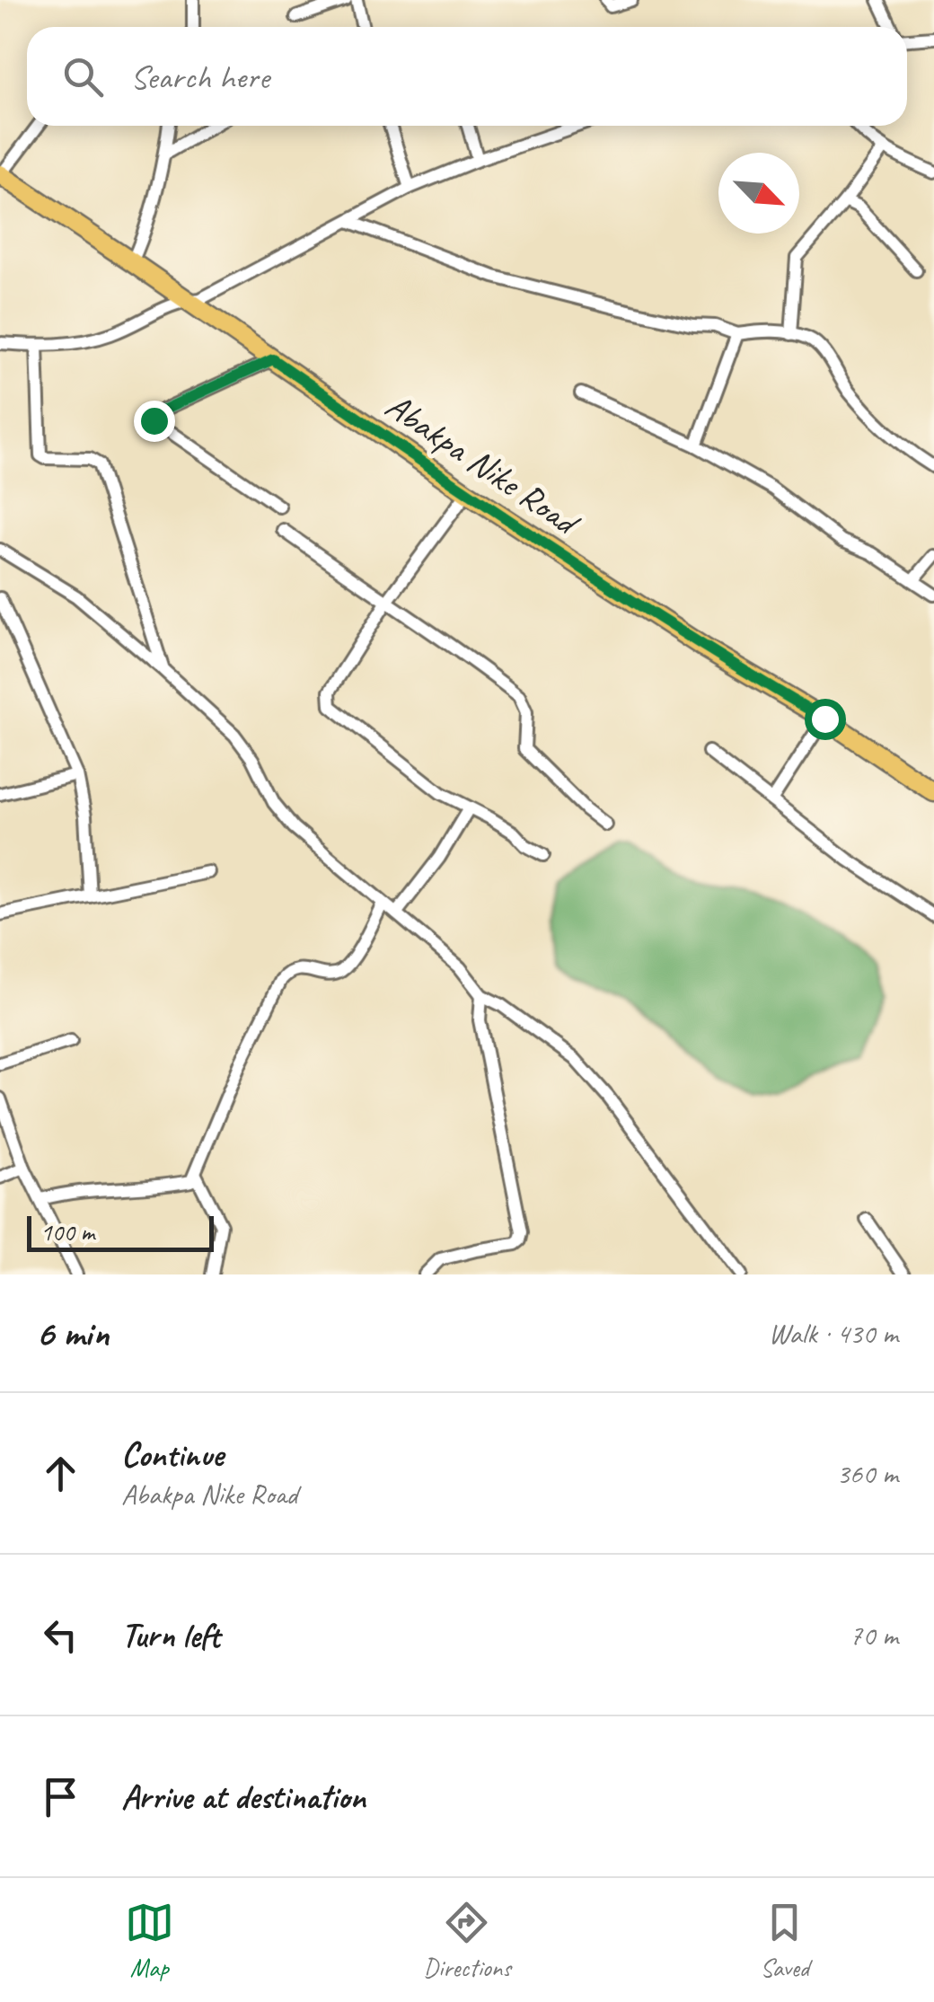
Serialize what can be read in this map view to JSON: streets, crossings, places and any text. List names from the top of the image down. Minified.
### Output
{"streets":{"main road":["Abakpa Nike Road"]},"scale_bar":"100 m","north":"bottom right","page":{"search":"Search here","scale":"100 m","heading":["6 min","Walk · 430 m"],"list":[["Continue","Abakpa Nike Road","360 m"],["Turn left","70 m"],"Arrive at destination"],"nav":["Map","Directions","Saved"]}}
